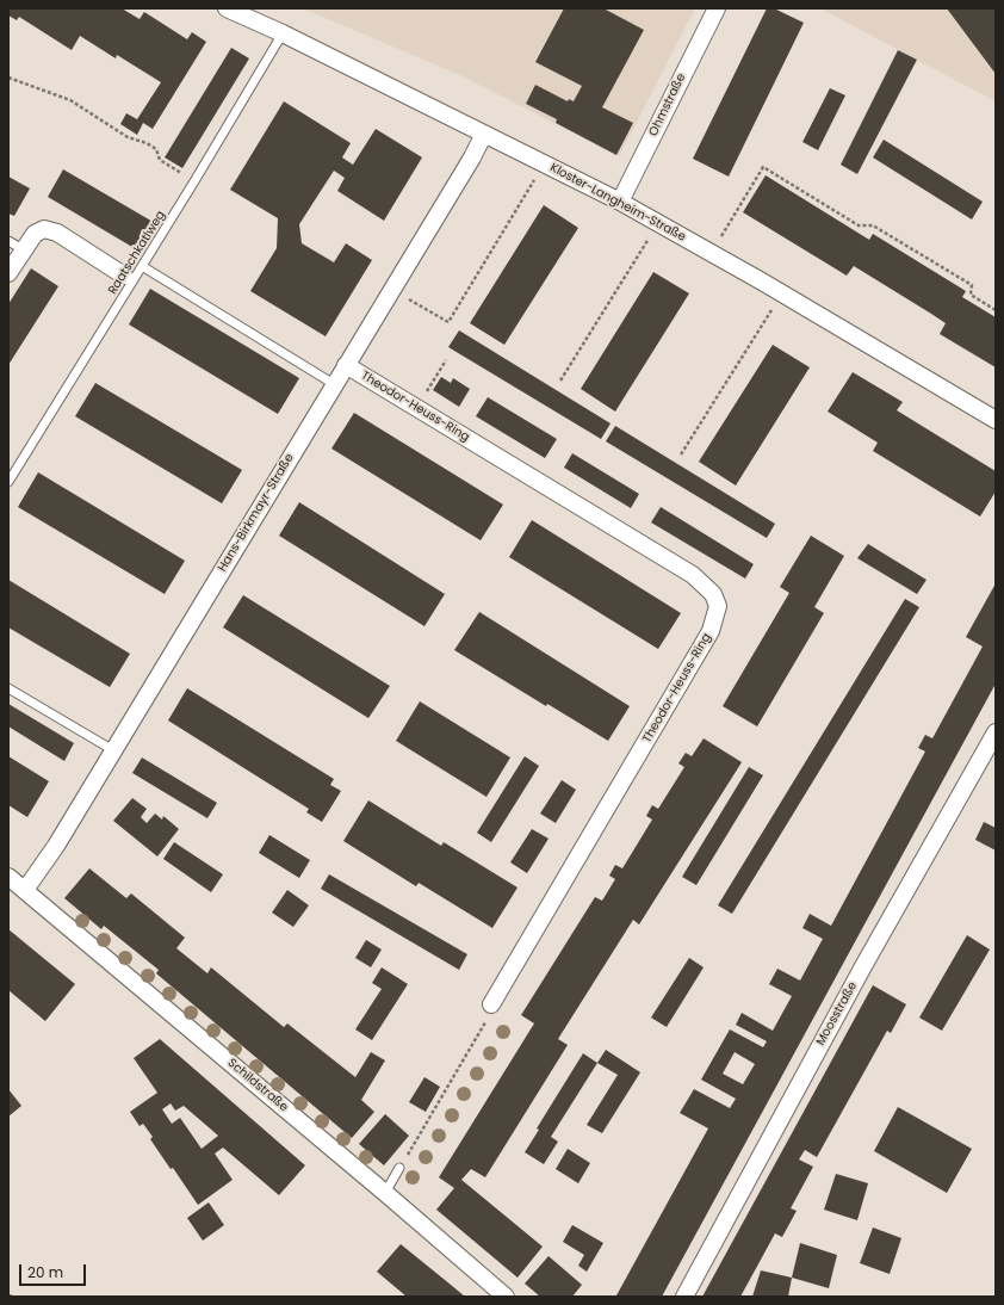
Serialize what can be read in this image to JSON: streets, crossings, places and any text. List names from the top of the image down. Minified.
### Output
{"streets":{"street":["Ohmstraße","Kloster-Langheim-Straße","Theodor-Heuss-Ring","Hans-Birkmayr-Straße","Moosstraße","Schildstraße"],"lane":["Raatschkatlweg"]},"crossings":[["Ohmstraße","Kloster-Langheim-Straße"],["Kloster-Langheim-Straße","Raatschkatlweg"],["Kloster-Langheim-Straße","Hans-Birkmayr-Straße"],["Theodor-Heuss-Ring","Hans-Birkmayr-Straße"],["Hans-Birkmayr-Straße","Schildstraße"]],"scale_bar":"20 m"}
